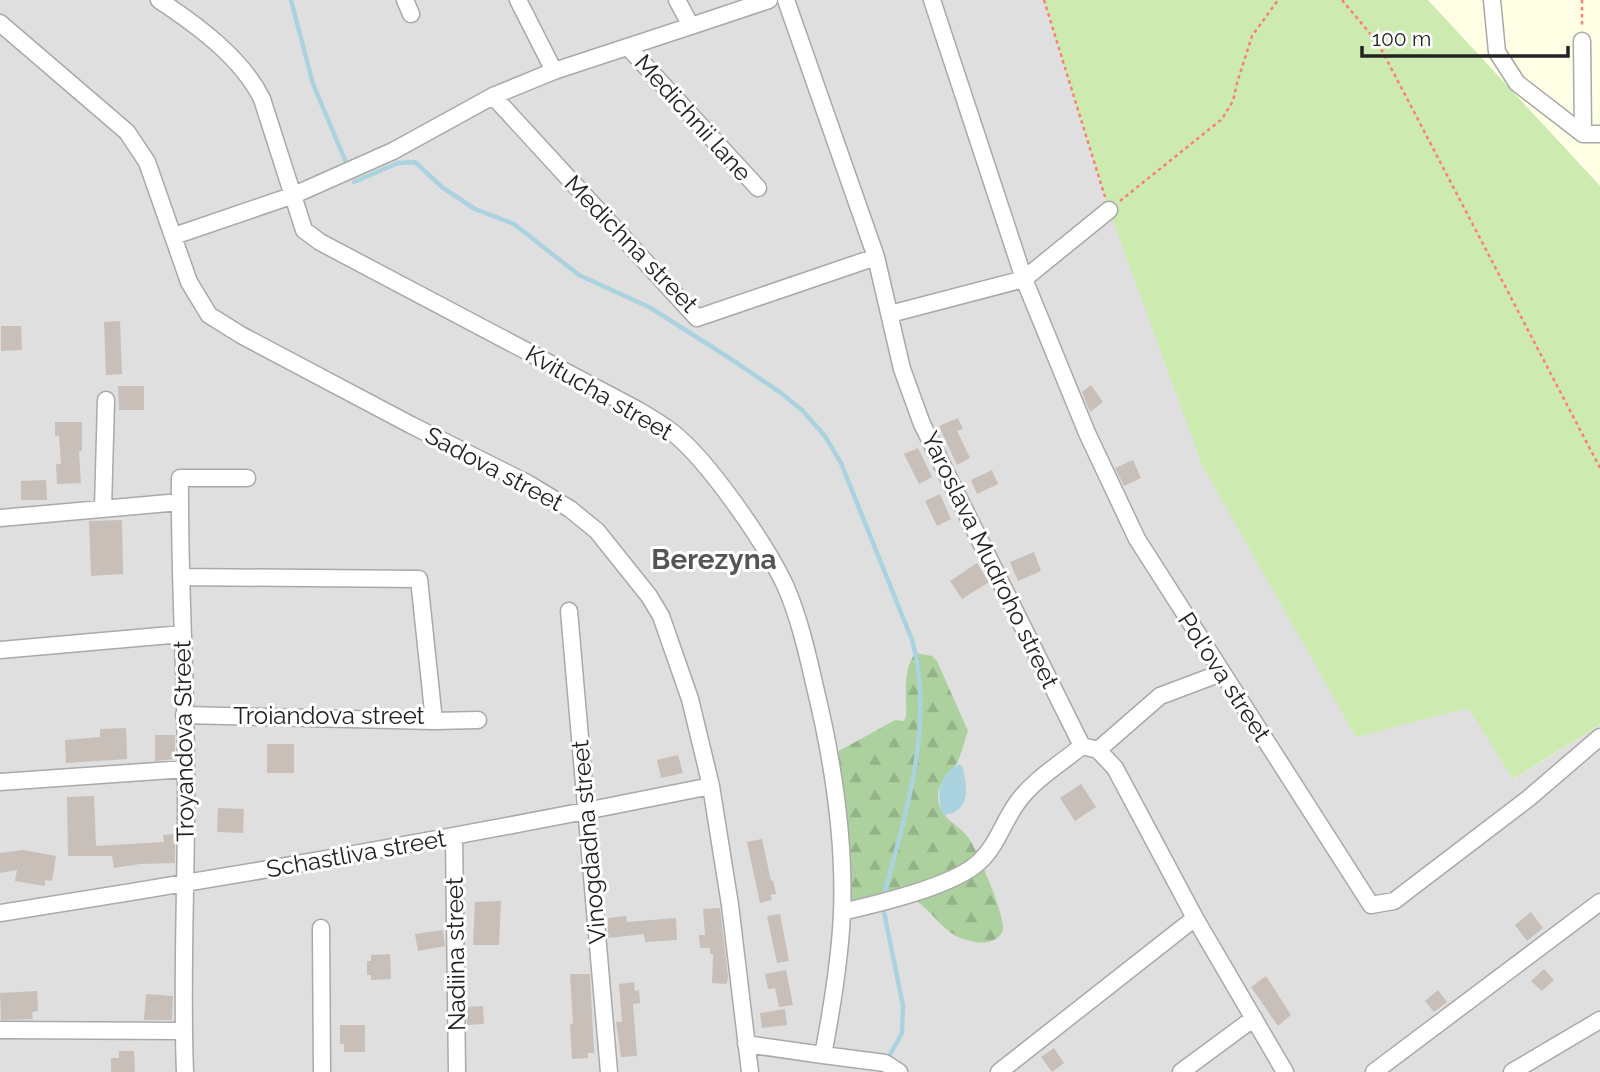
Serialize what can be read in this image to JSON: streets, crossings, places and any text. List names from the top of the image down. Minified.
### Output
{"streets":{"street":["Medichnii lane","Medichna street","Kvitucha street","Sadova street","Yaroslava Mudroho street","Pol'ova street","Troiandova street","Troyandova Street","Vinogdadna street","Schastliva street","Nadiina street"]},"crossings":[["Medichna street","Yaroslava Mudroho street"],["Sadova street","Schastliva street"],["Troiandova street","Troyandova Street"],["Troyandova Street","Schastliva street"],["Vinogdadna street","Schastliva street"],["Schastliva street","Nadiina street"]],"districts":["Berezyna"],"scale_bar":"100 m"}
